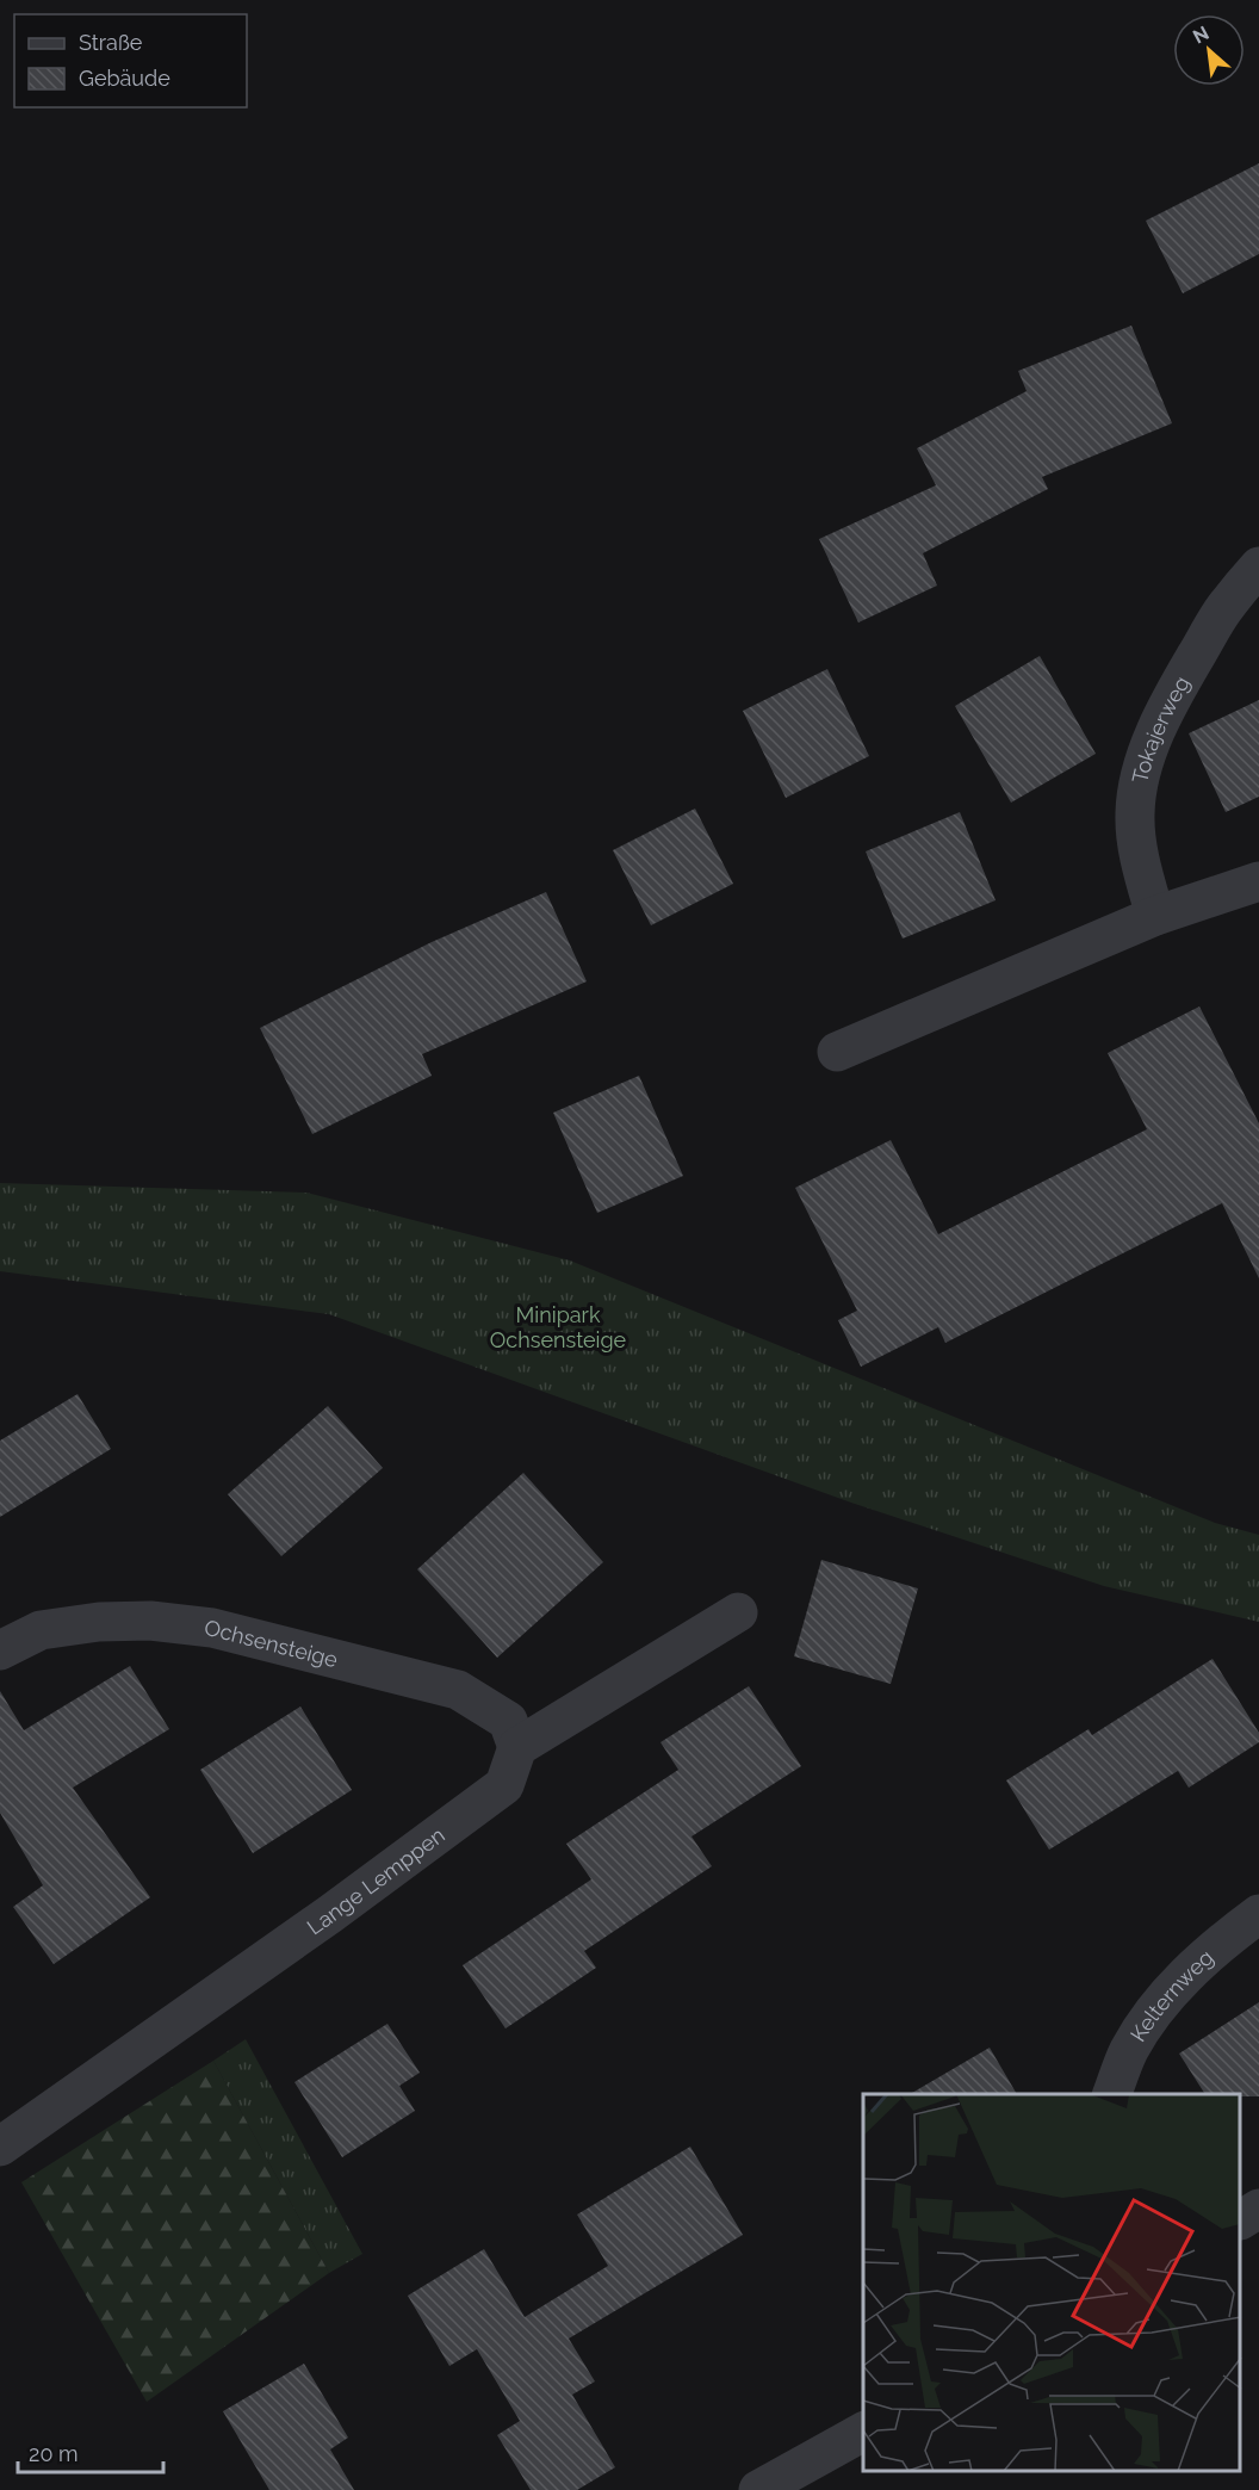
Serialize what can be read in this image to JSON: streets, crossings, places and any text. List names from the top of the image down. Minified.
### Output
{"streets":{"street":["Tokajerweg","Ochsensteige","Lange Lemppen","Kelternweg"]},"crossings":[["Ochsensteige","Lange Lemppen"]],"parks":["Minipark Ochsensteige"],"legend":["Straße","Gebäude"],"scale_bar":"20 m","north":"top left"}
